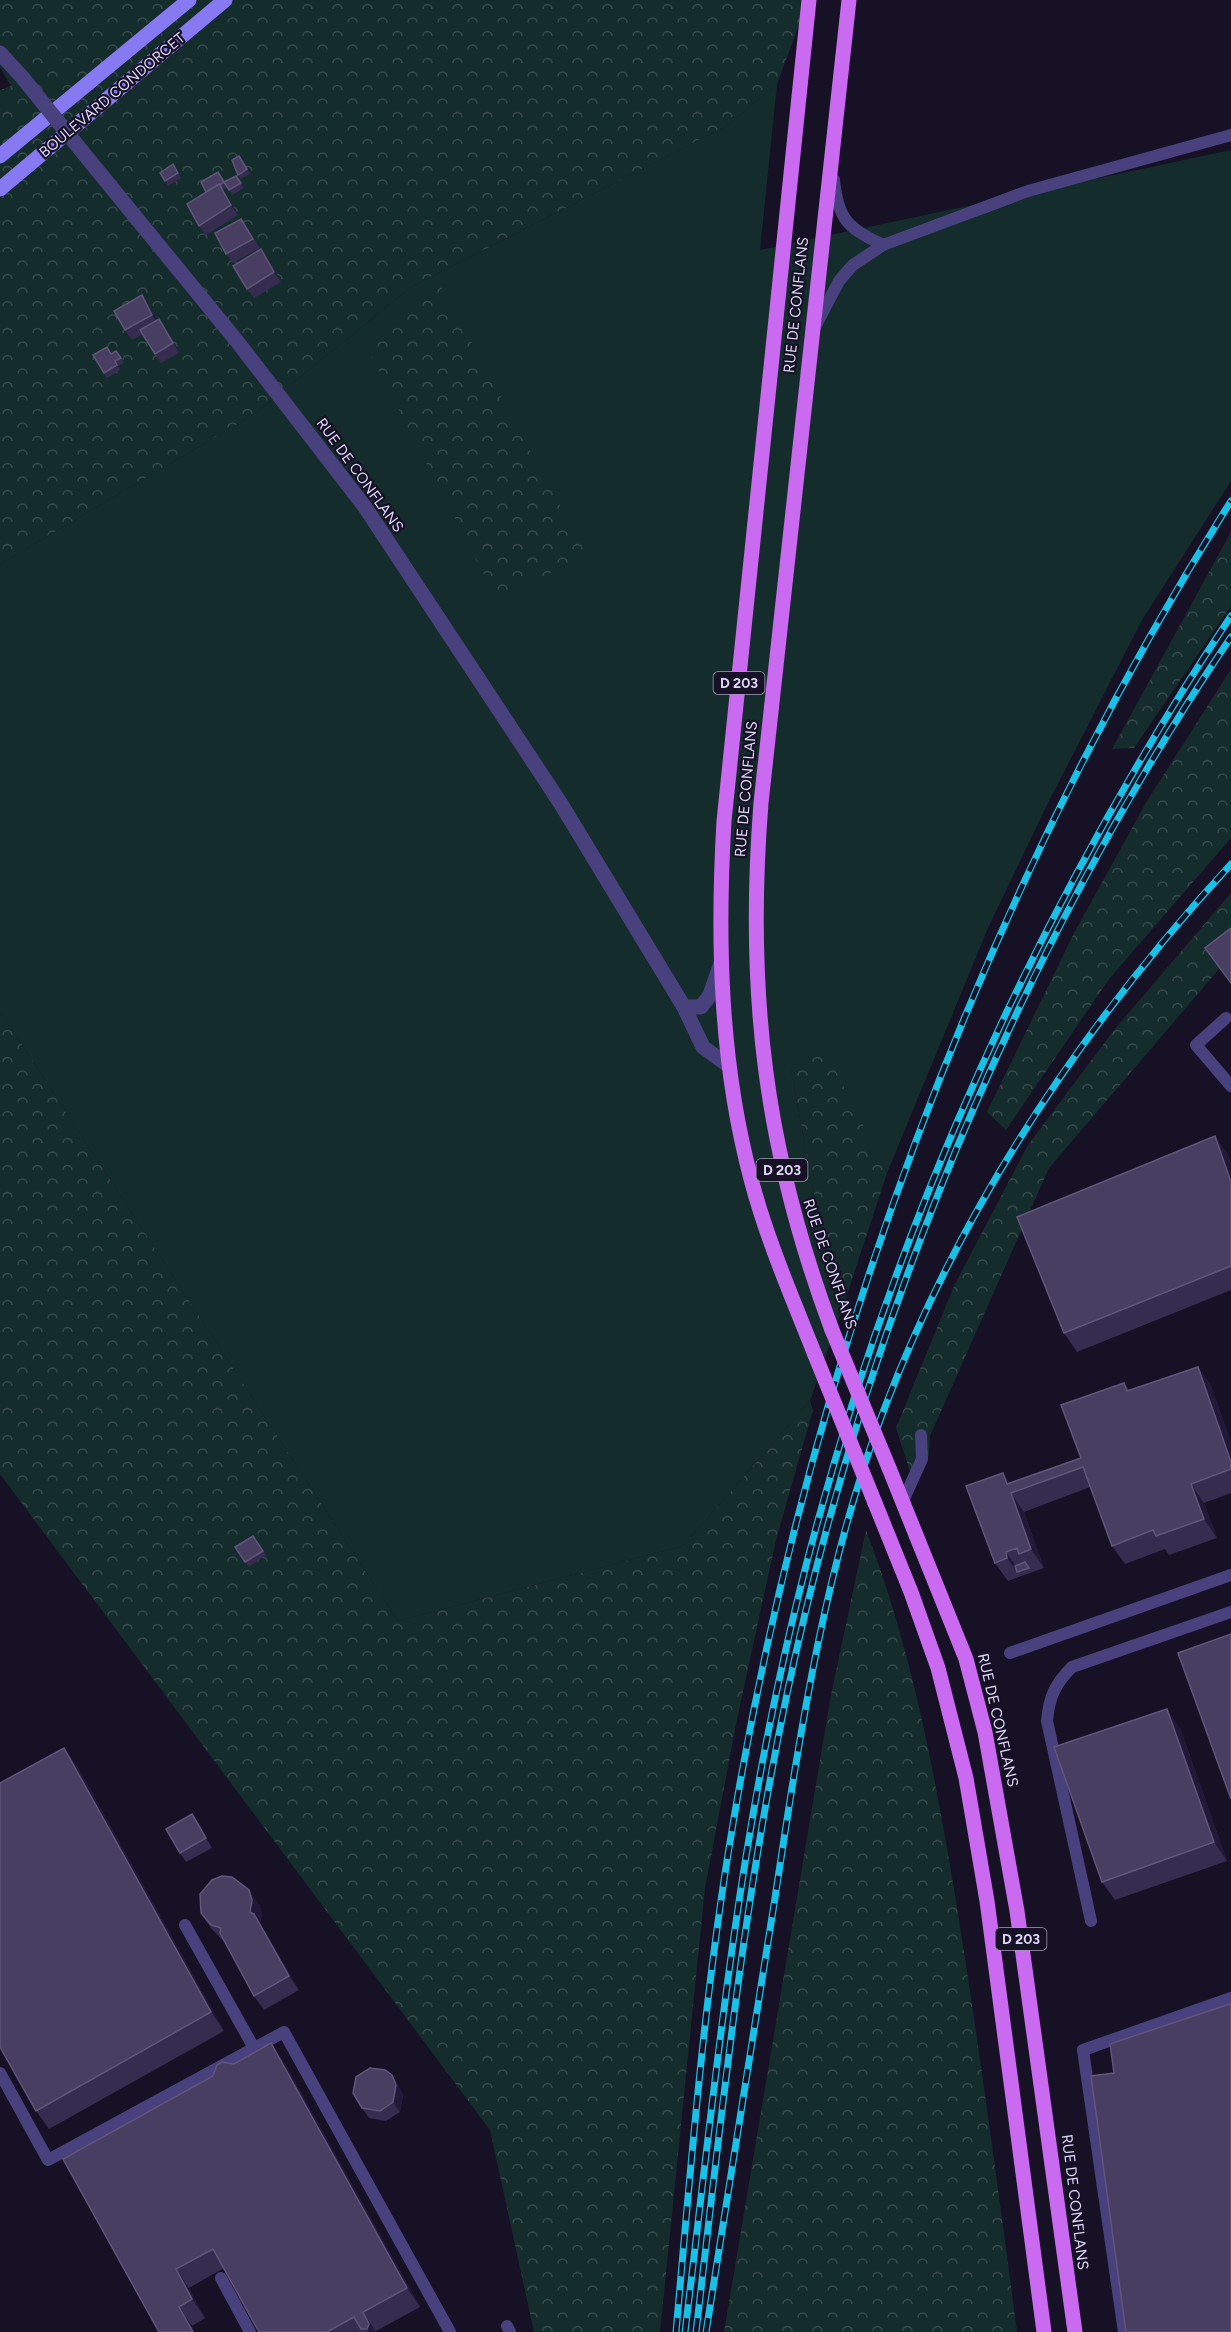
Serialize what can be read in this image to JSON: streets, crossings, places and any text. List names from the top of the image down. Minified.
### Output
{"streets":{"main road":["BOULEVARD CONDORCET","RUE DE CONFLANS","D 203"]}}
